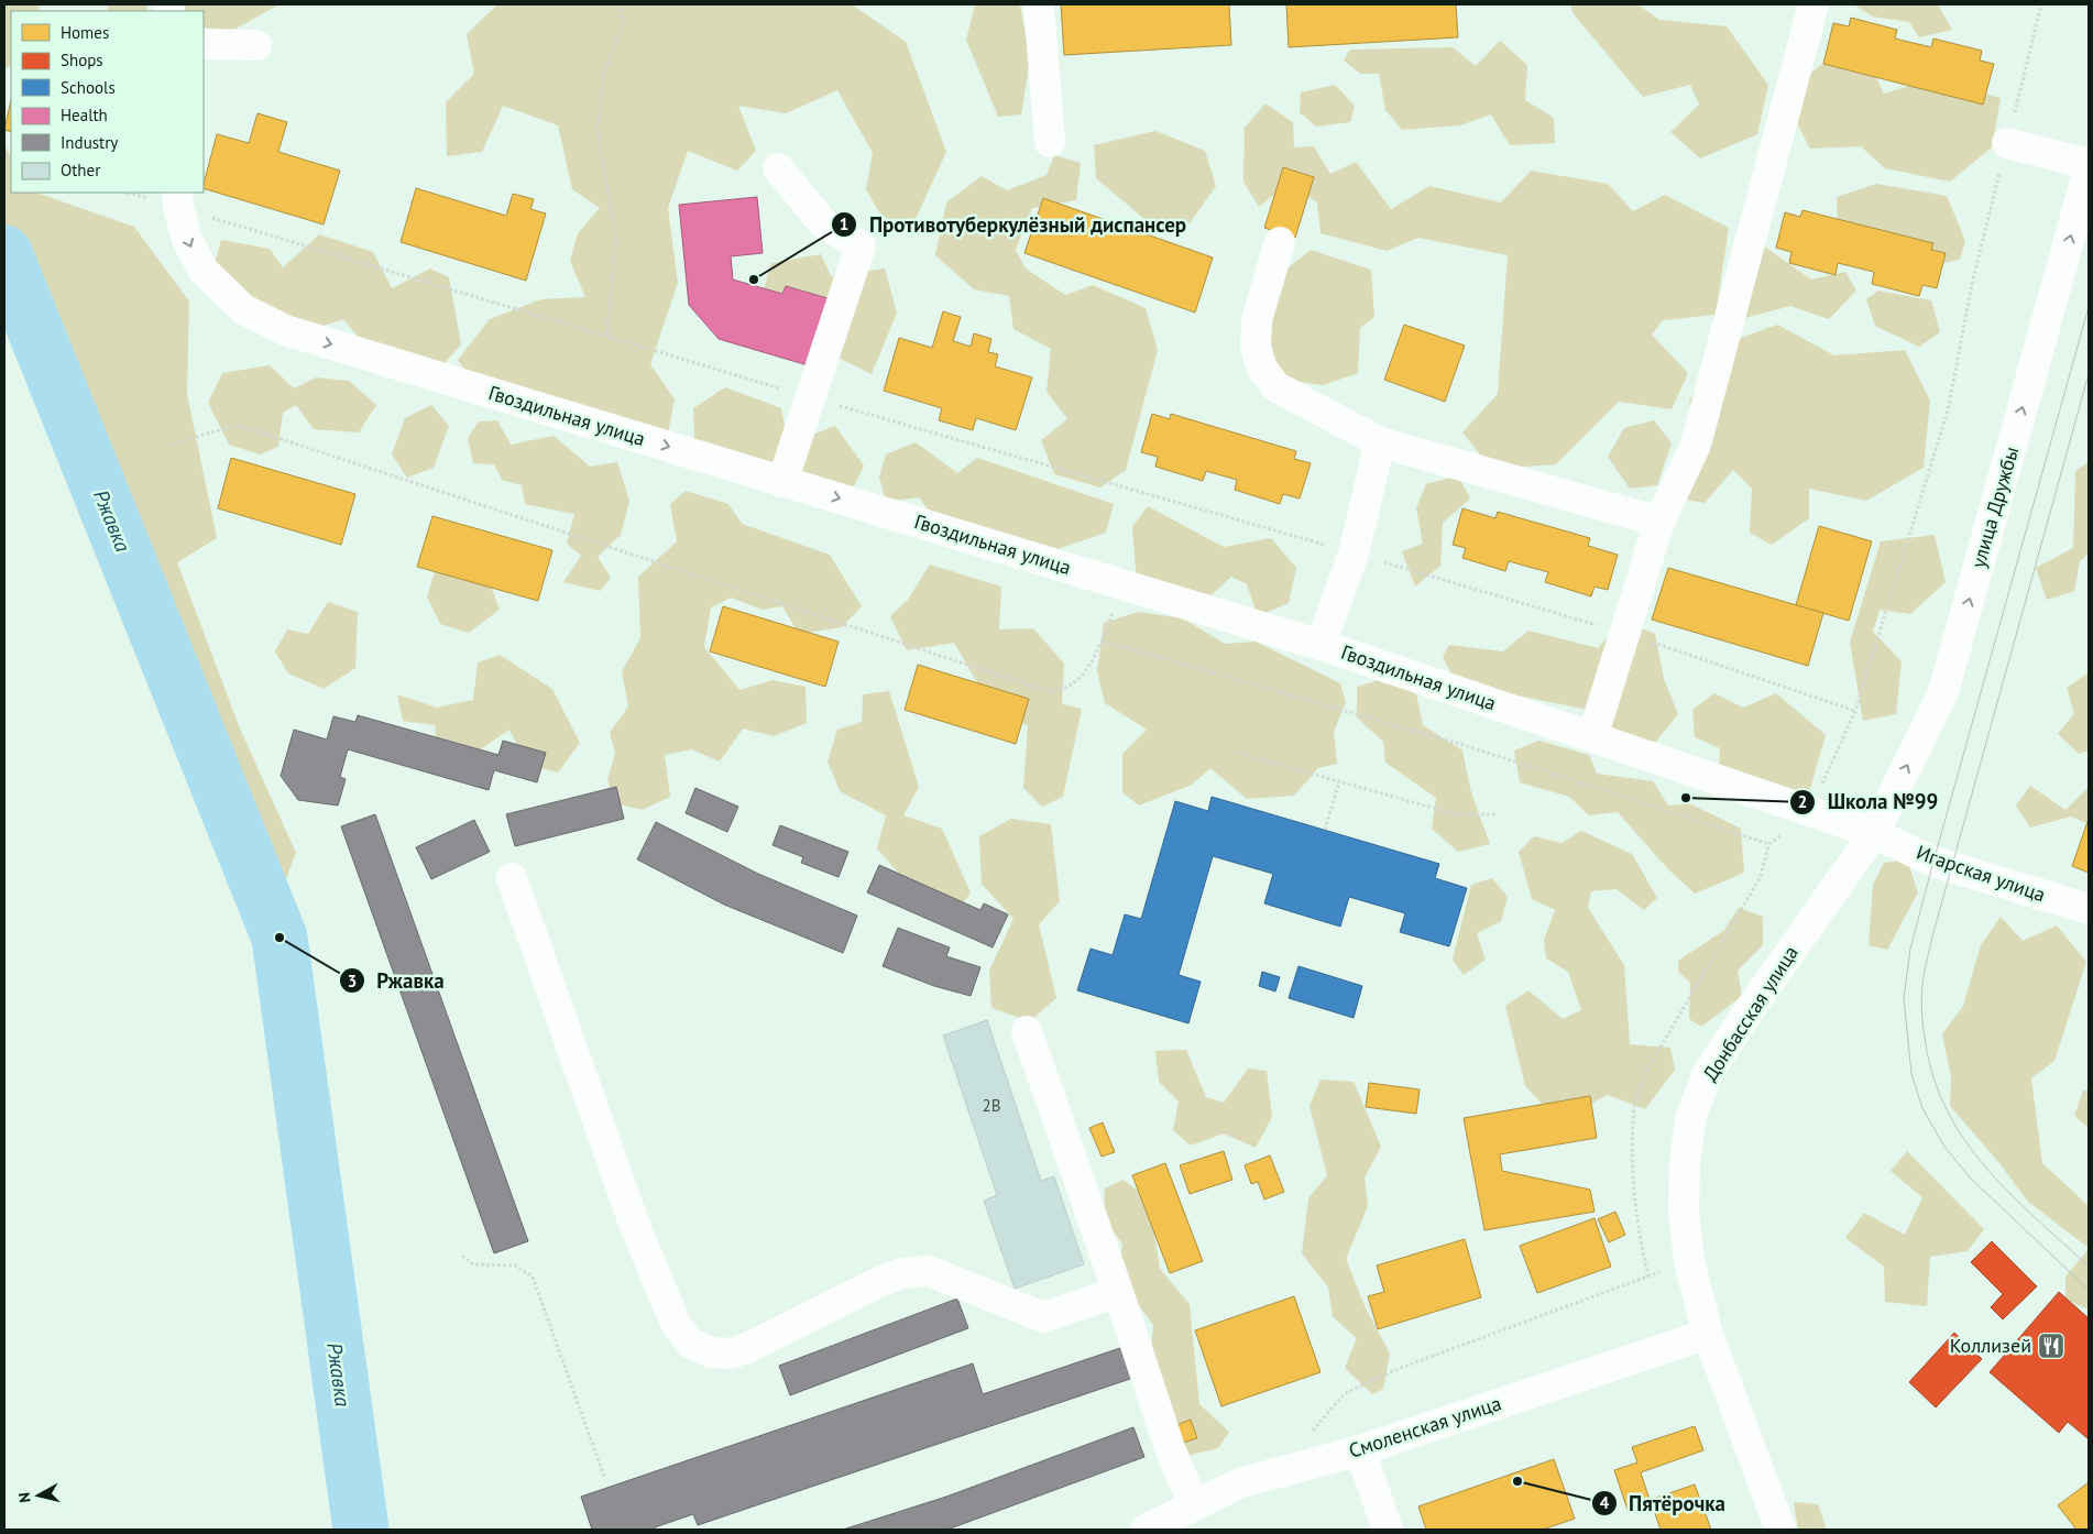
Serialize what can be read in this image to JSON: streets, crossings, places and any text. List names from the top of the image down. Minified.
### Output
{"streets":{"street":["Гвоздильная улица","улица Дружбы","Игарская улица","Донбасская улица","Смоленская улица"]},"crossings":[["Гвоздильная улица","улица Дружбы"],["Гвоздильная улица","Игарская улица"],["Гвоздильная улица","Донбасская улица"],["улица Дружбы","Игарская улица"],["улица Дружбы","Донбасская улица"],["Игарская улица","Донбасская улица"],["Донбасская улица","Смоленская улица"]],"one_way":["Гвоздильная улица","улица Дружбы"],"water":["Ржавка"],"places":{"other":["Противотуберкулёзный диспансер","Школа №99","Ржавка","Пятёрочка"],"restaurant":["Коллизей"]},"house_numbers":["2В"],"legend":["Homes","Shops","Schools","Health","Industry","Other"],"north":"left"}
